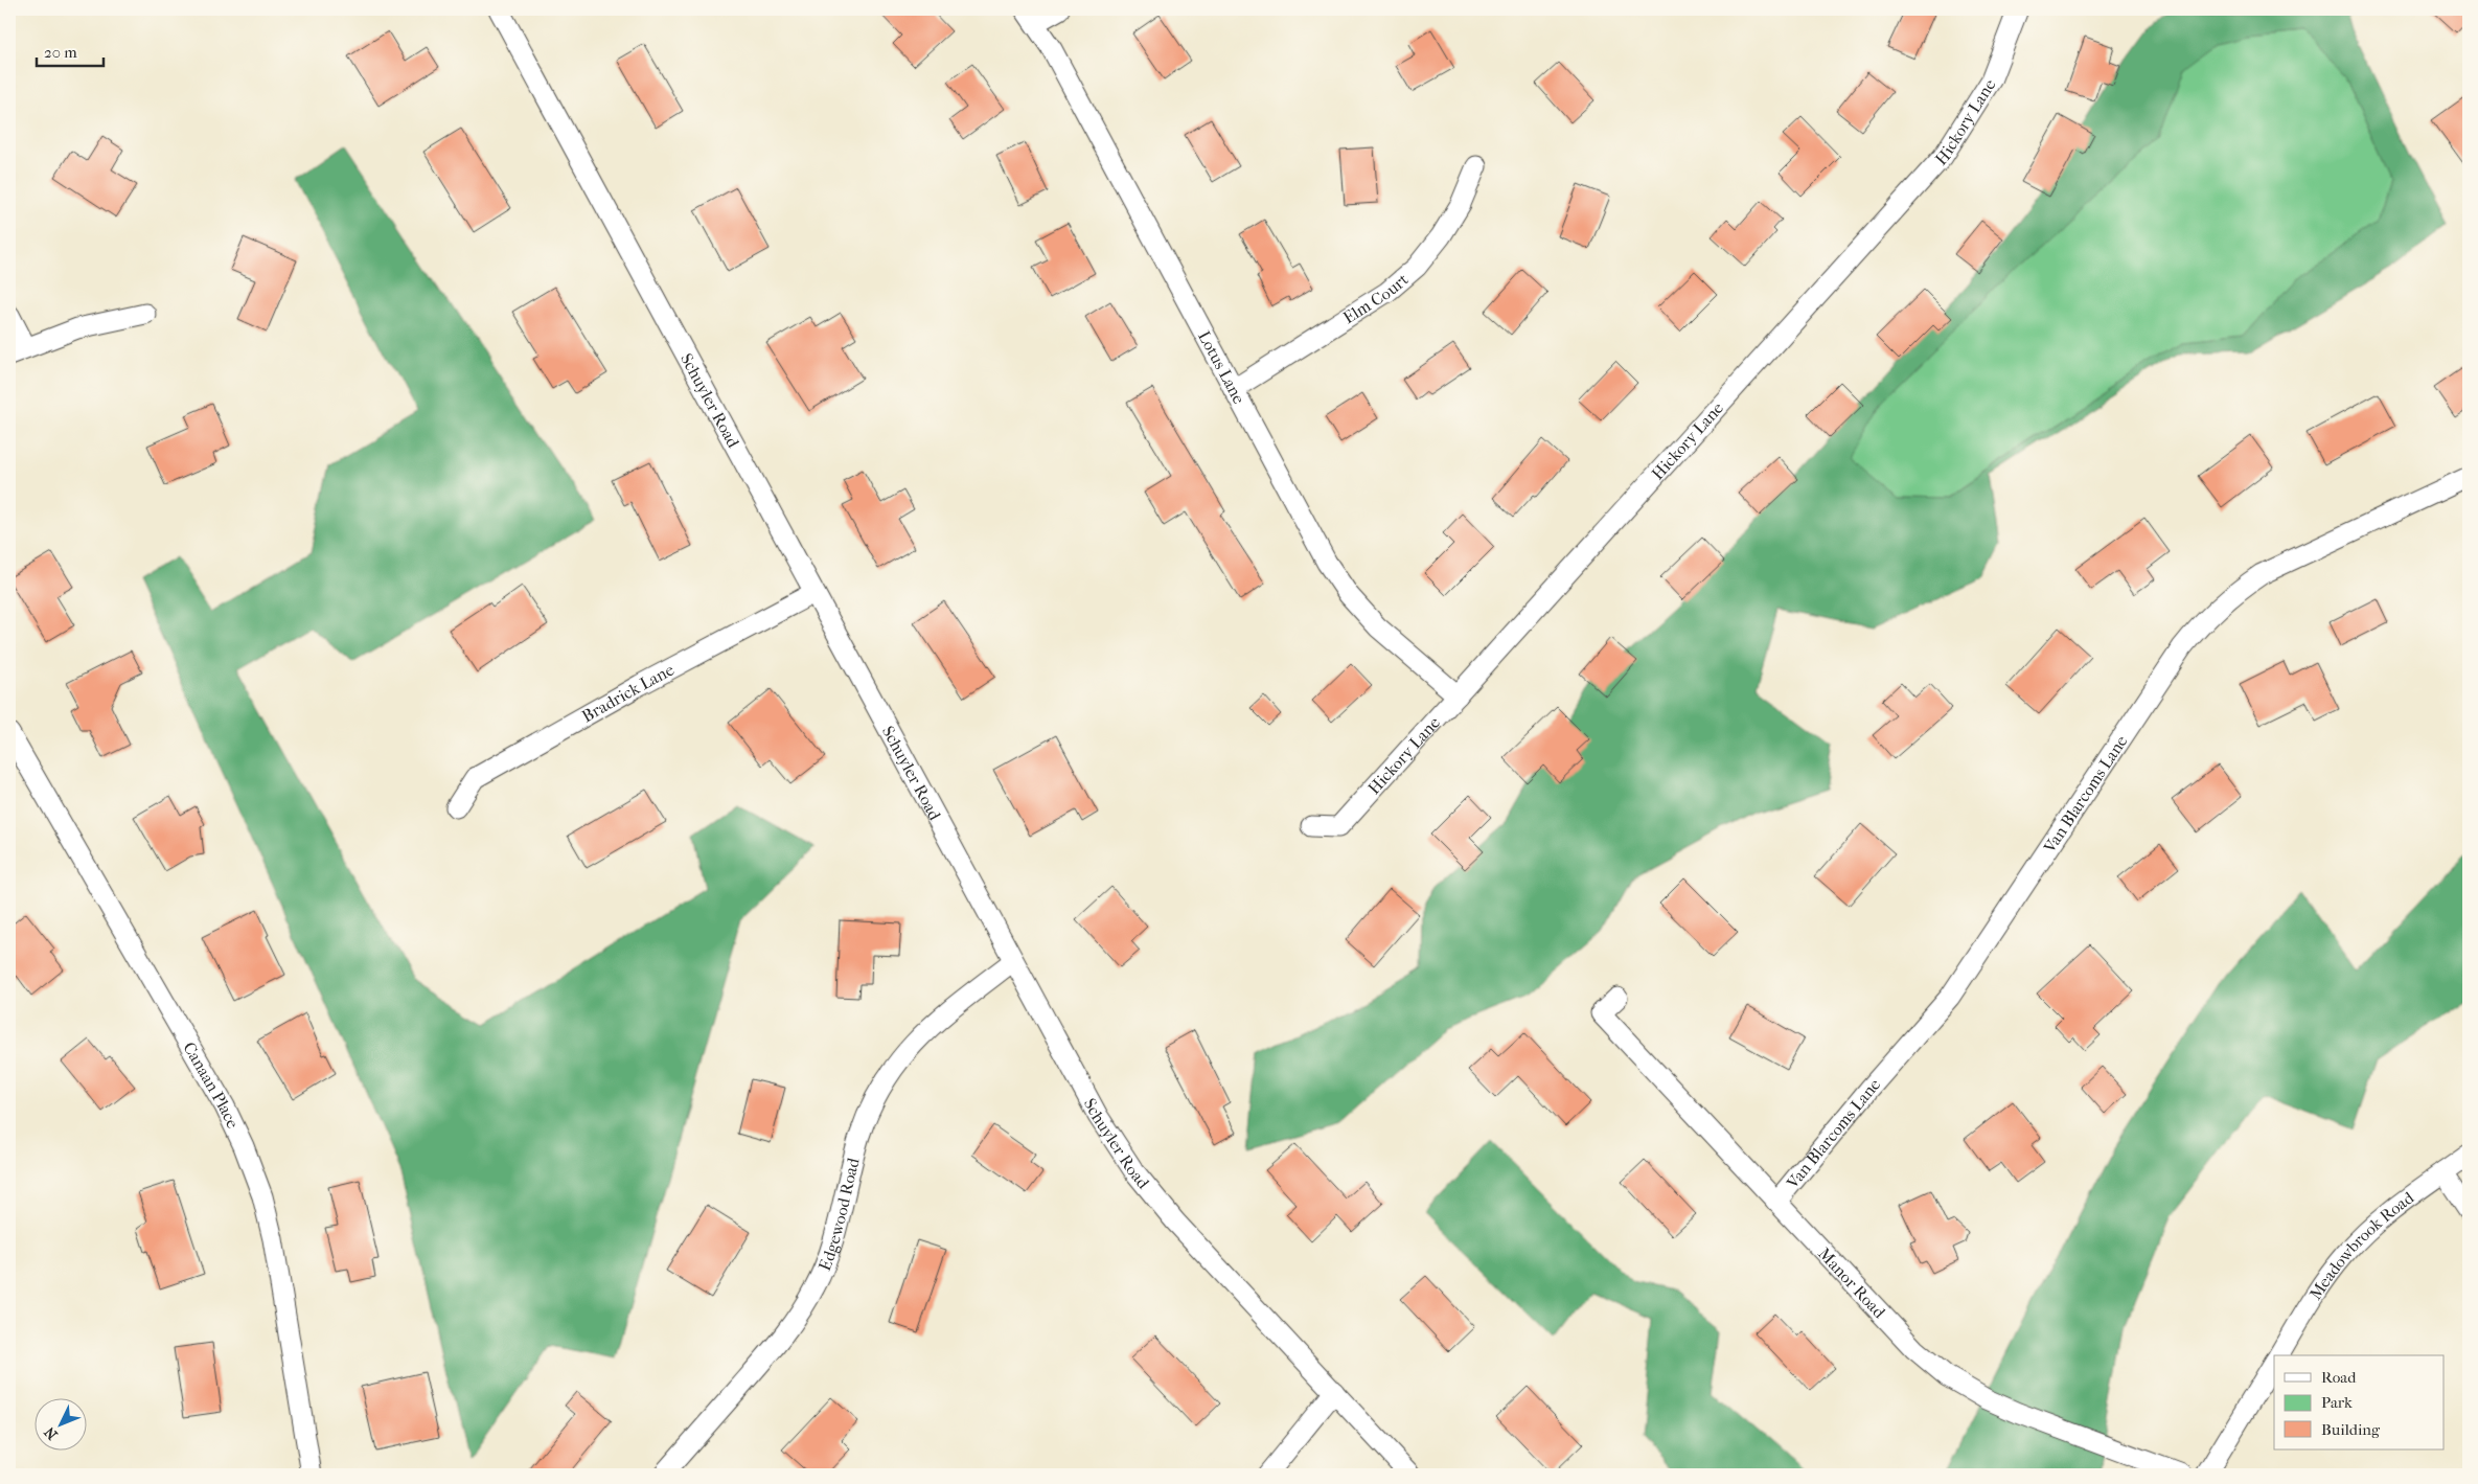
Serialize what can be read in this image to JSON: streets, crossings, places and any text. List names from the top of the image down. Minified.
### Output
{"streets":{"street":["Hickory Lane","Elm Court","Lotus Lane","Schuyler Road","Bradrick Lane","Van Blarcoms Lane","Canaan Place","Edgewood Road","Meadowbrook Road","Manor Road"]},"crossings":[["Hickory Lane","Lotus Lane"],["Elm Court","Lotus Lane"],["Schuyler Road","Bradrick Lane"],["Schuyler Road","Edgewood Road"],["Van Blarcoms Lane","Manor Road"]],"legend":["Road","Park","Building"],"scale_bar":"20 m","north":"bottom left"}
